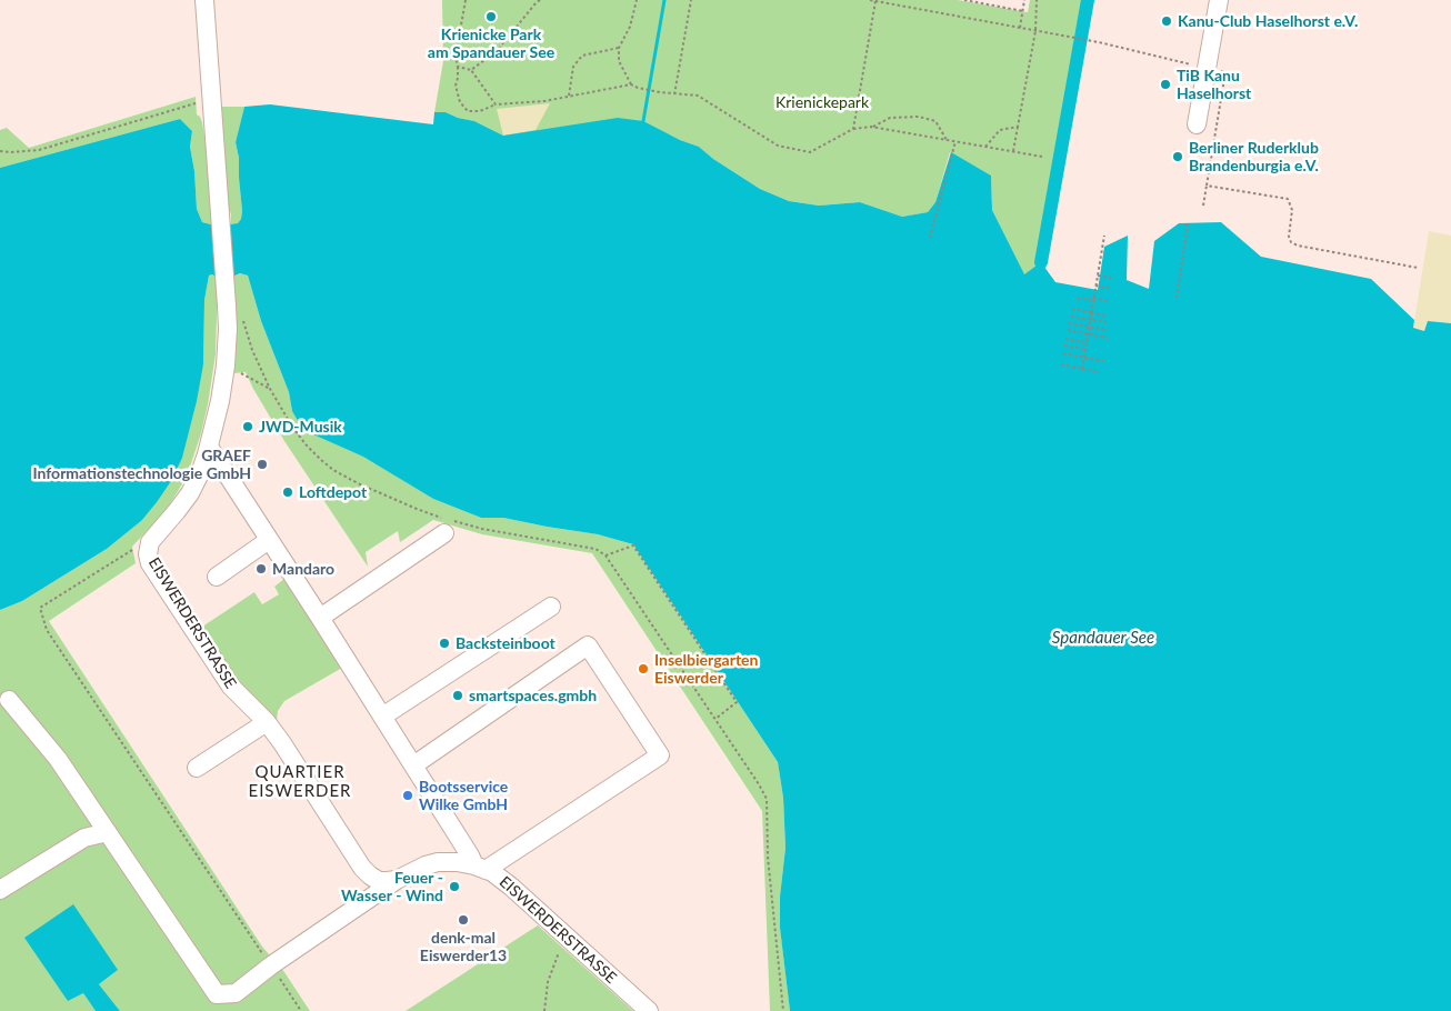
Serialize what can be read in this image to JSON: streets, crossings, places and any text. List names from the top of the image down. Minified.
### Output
{"streets":{"street":["EISWERDERSTRASSE"]},"districts":["QUARTIER EISWERDER"],"water":["Spandauer See"],"parks":["Krienickepark"],"places":["Krienicke Park am Spandauer See","Kanu-Club Haselhorst e.V.","TiB Kanu Haselhorst","Berliner Ruderklub Brandenburgia e.V.","JWD-Musik","GRAEF Informationstechnologie GmbH","Loftdepot","Mandaro","Backsteinboot","Inselbiergarten Eiswerder","smartspaces.gmbh","Bootsservice Wilke GmbH","Feuer - Wasser - Wind","denk-mal Eiswerder13"]}
